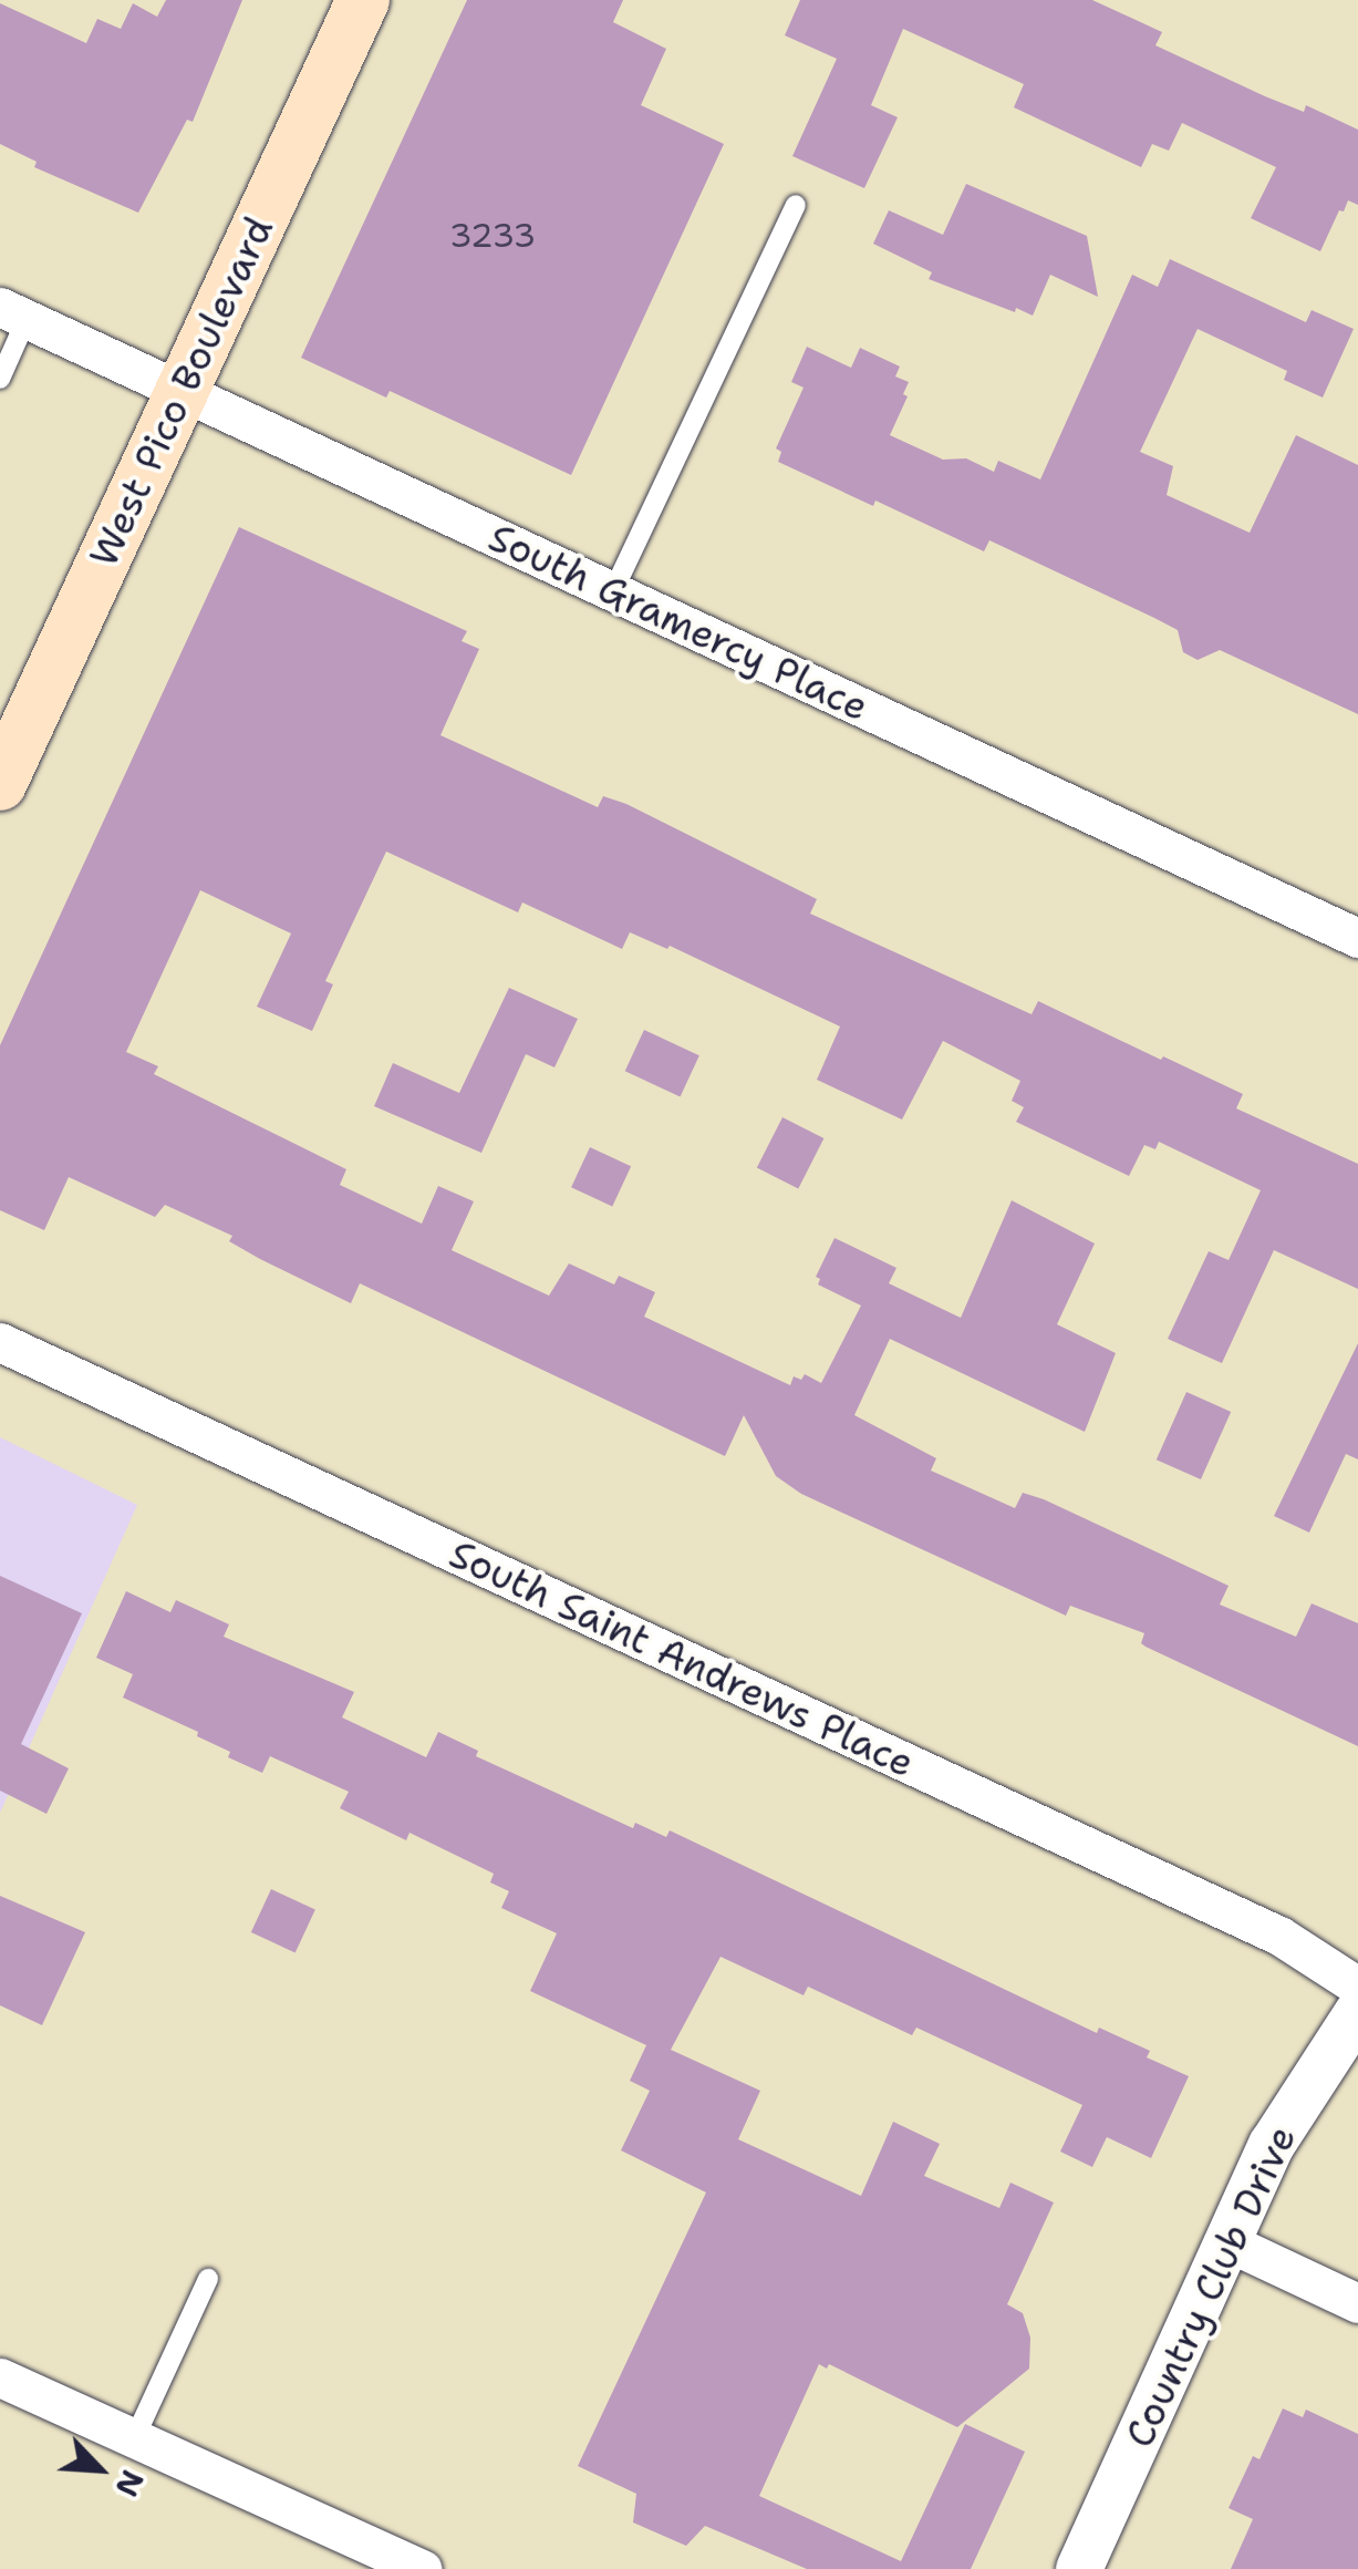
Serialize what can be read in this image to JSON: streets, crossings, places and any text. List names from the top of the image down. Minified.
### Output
{"streets":{"main road":["West Pico Boulevard"],"street":["South Gramercy Place","South Saint Andrews Place","Country Club Drive"]},"crossings":[["West Pico Boulevard","South Gramercy Place"]],"house_numbers":["3233"],"north":"bottom right"}
